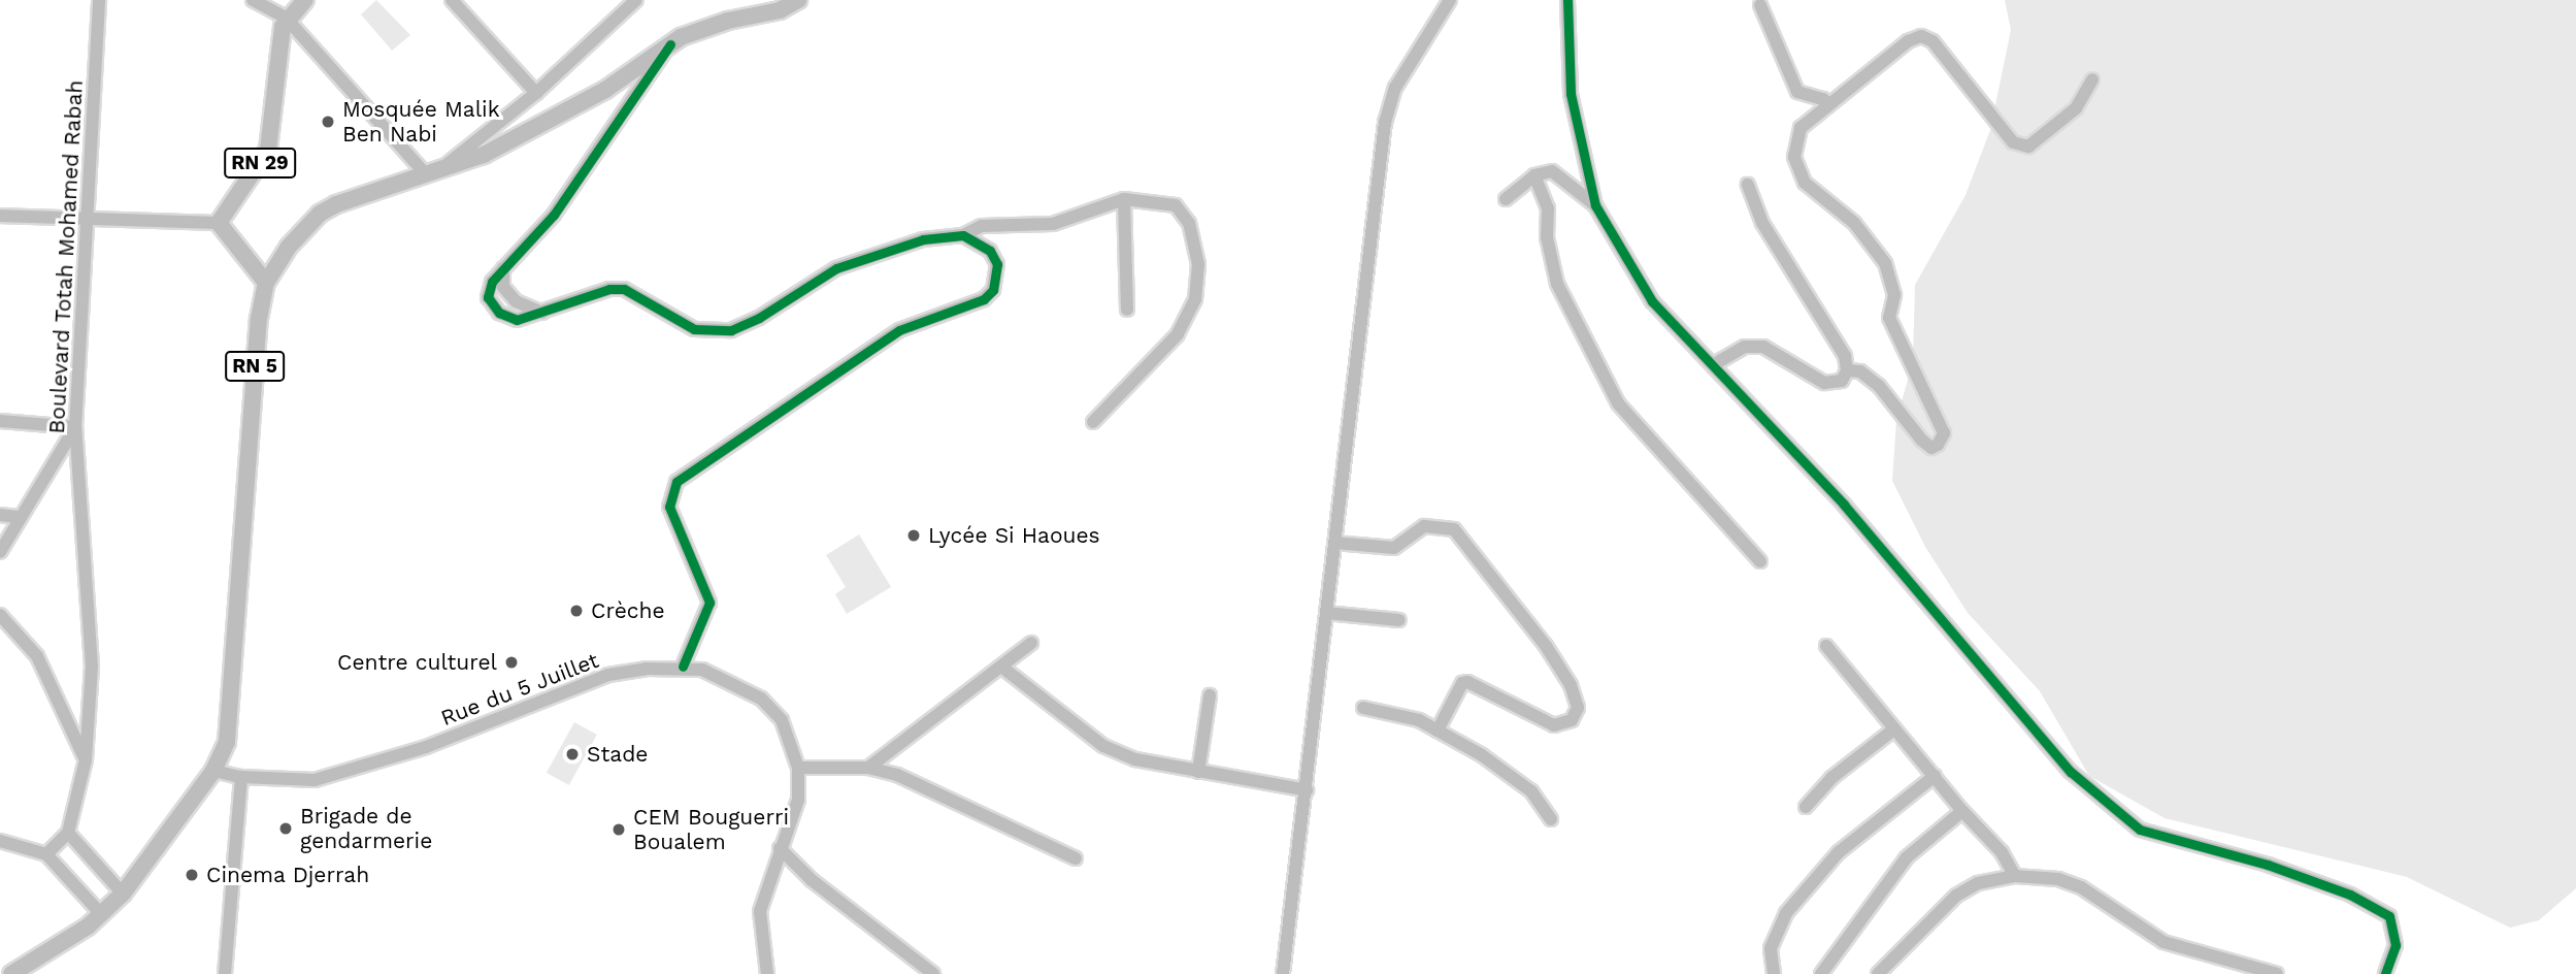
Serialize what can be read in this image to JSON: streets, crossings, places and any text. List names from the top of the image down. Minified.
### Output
{"streets":{"main road":["RN 29","RN 5"],"street":["Boulevard Totah Mohamed Rabah","Rue du 5 Juillet"]},"crossings":[["RN 5","Rue du 5 Juillet"]],"places":["Mosquée Malik Ben Nabi","Lycée Si Haoues","Crèche","Centre culturel","Stade","Brigade de gendarmerie","CEM Bouguerri Boualem","Cinema Djerrah"]}
